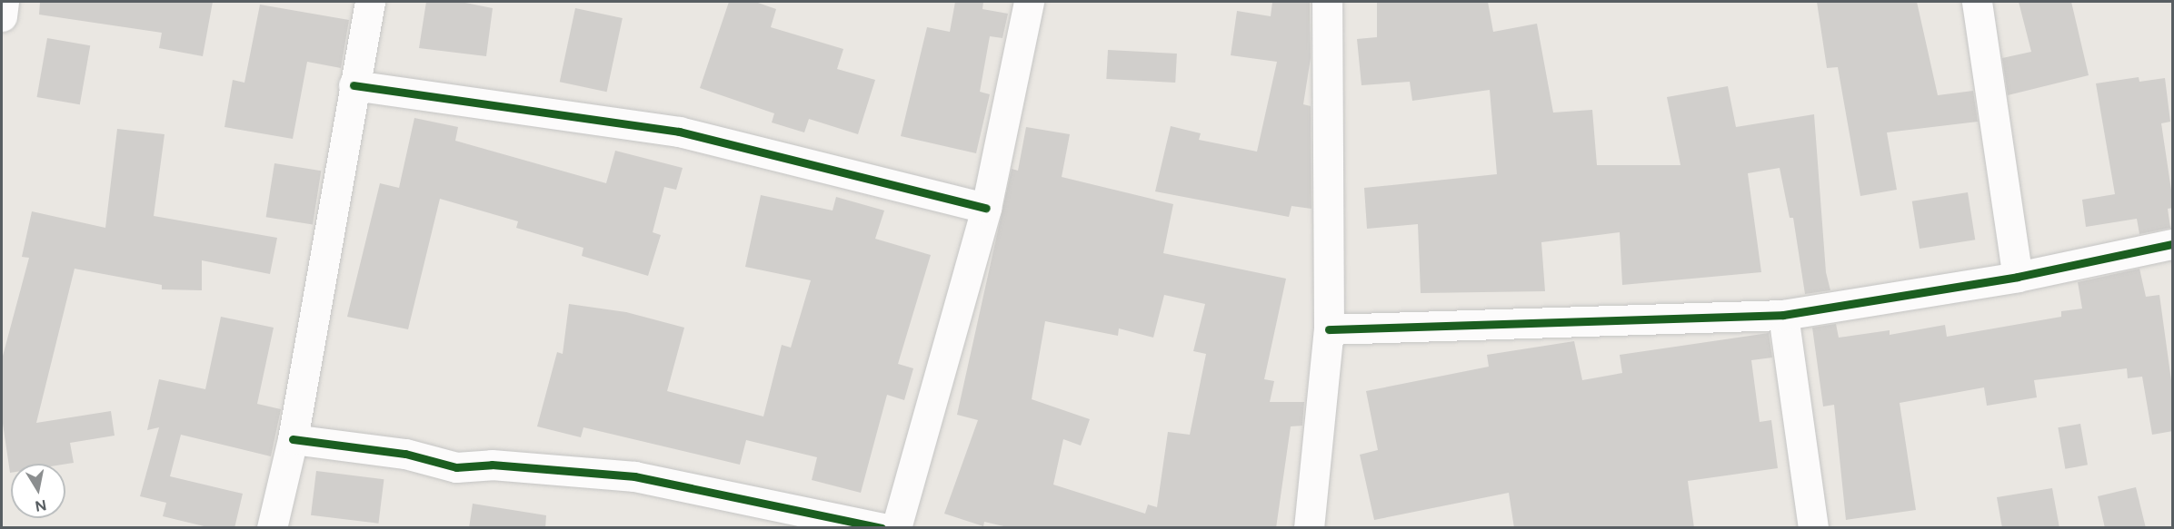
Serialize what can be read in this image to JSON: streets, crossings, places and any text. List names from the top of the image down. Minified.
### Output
{"north":"bottom"}
